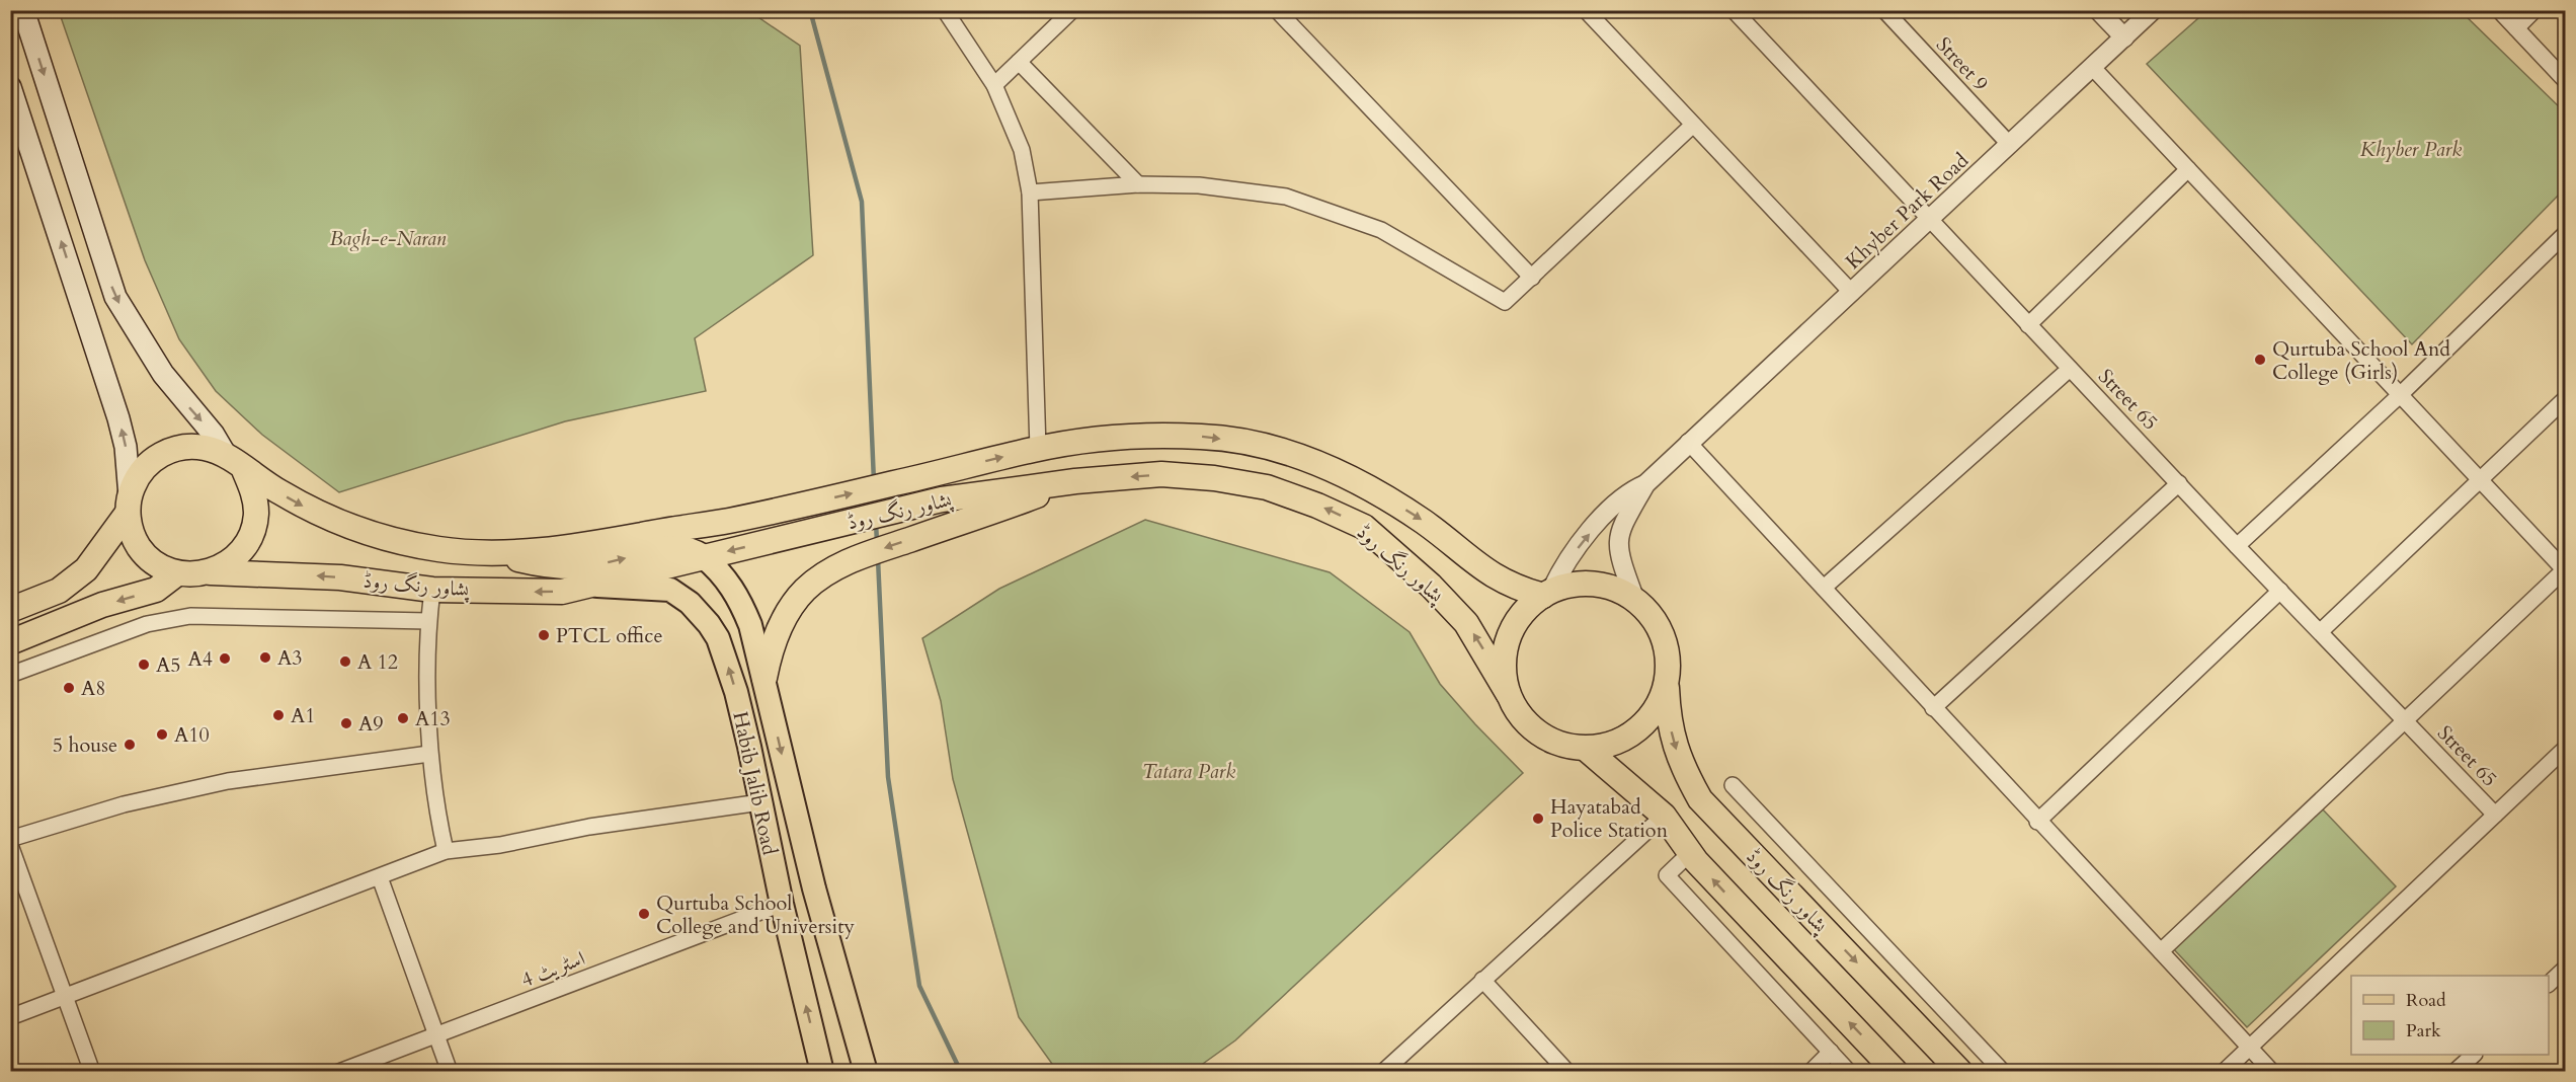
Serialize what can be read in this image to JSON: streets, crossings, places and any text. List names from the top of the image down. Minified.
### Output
{"streets":{"highway":["پشاور رنگ روڈ"],"main road":["Habib Jalib Road"],"street":["Street 9","Khyber Park Road","Street 65","اسٹریٹ 4"]},"crossings":[["Street 9","Khyber Park Road"],["Khyber Park Road","Street 65"],["پشاور رنگ روڈ","Habib Jalib Road"],["Habib Jalib Road","اسٹریٹ 4"]],"parks":["Khyber Park","Bagh-e-Naran","Tatara Park"],"places":["Qurtuba School And College (Girls)","PTCL office","A3","A4","A 12","A5","A8","A1","A13","A9","A10","5 house","Hayatabad Police Station","Qurtuba School College and University"],"legend":["Road","Park"]}
